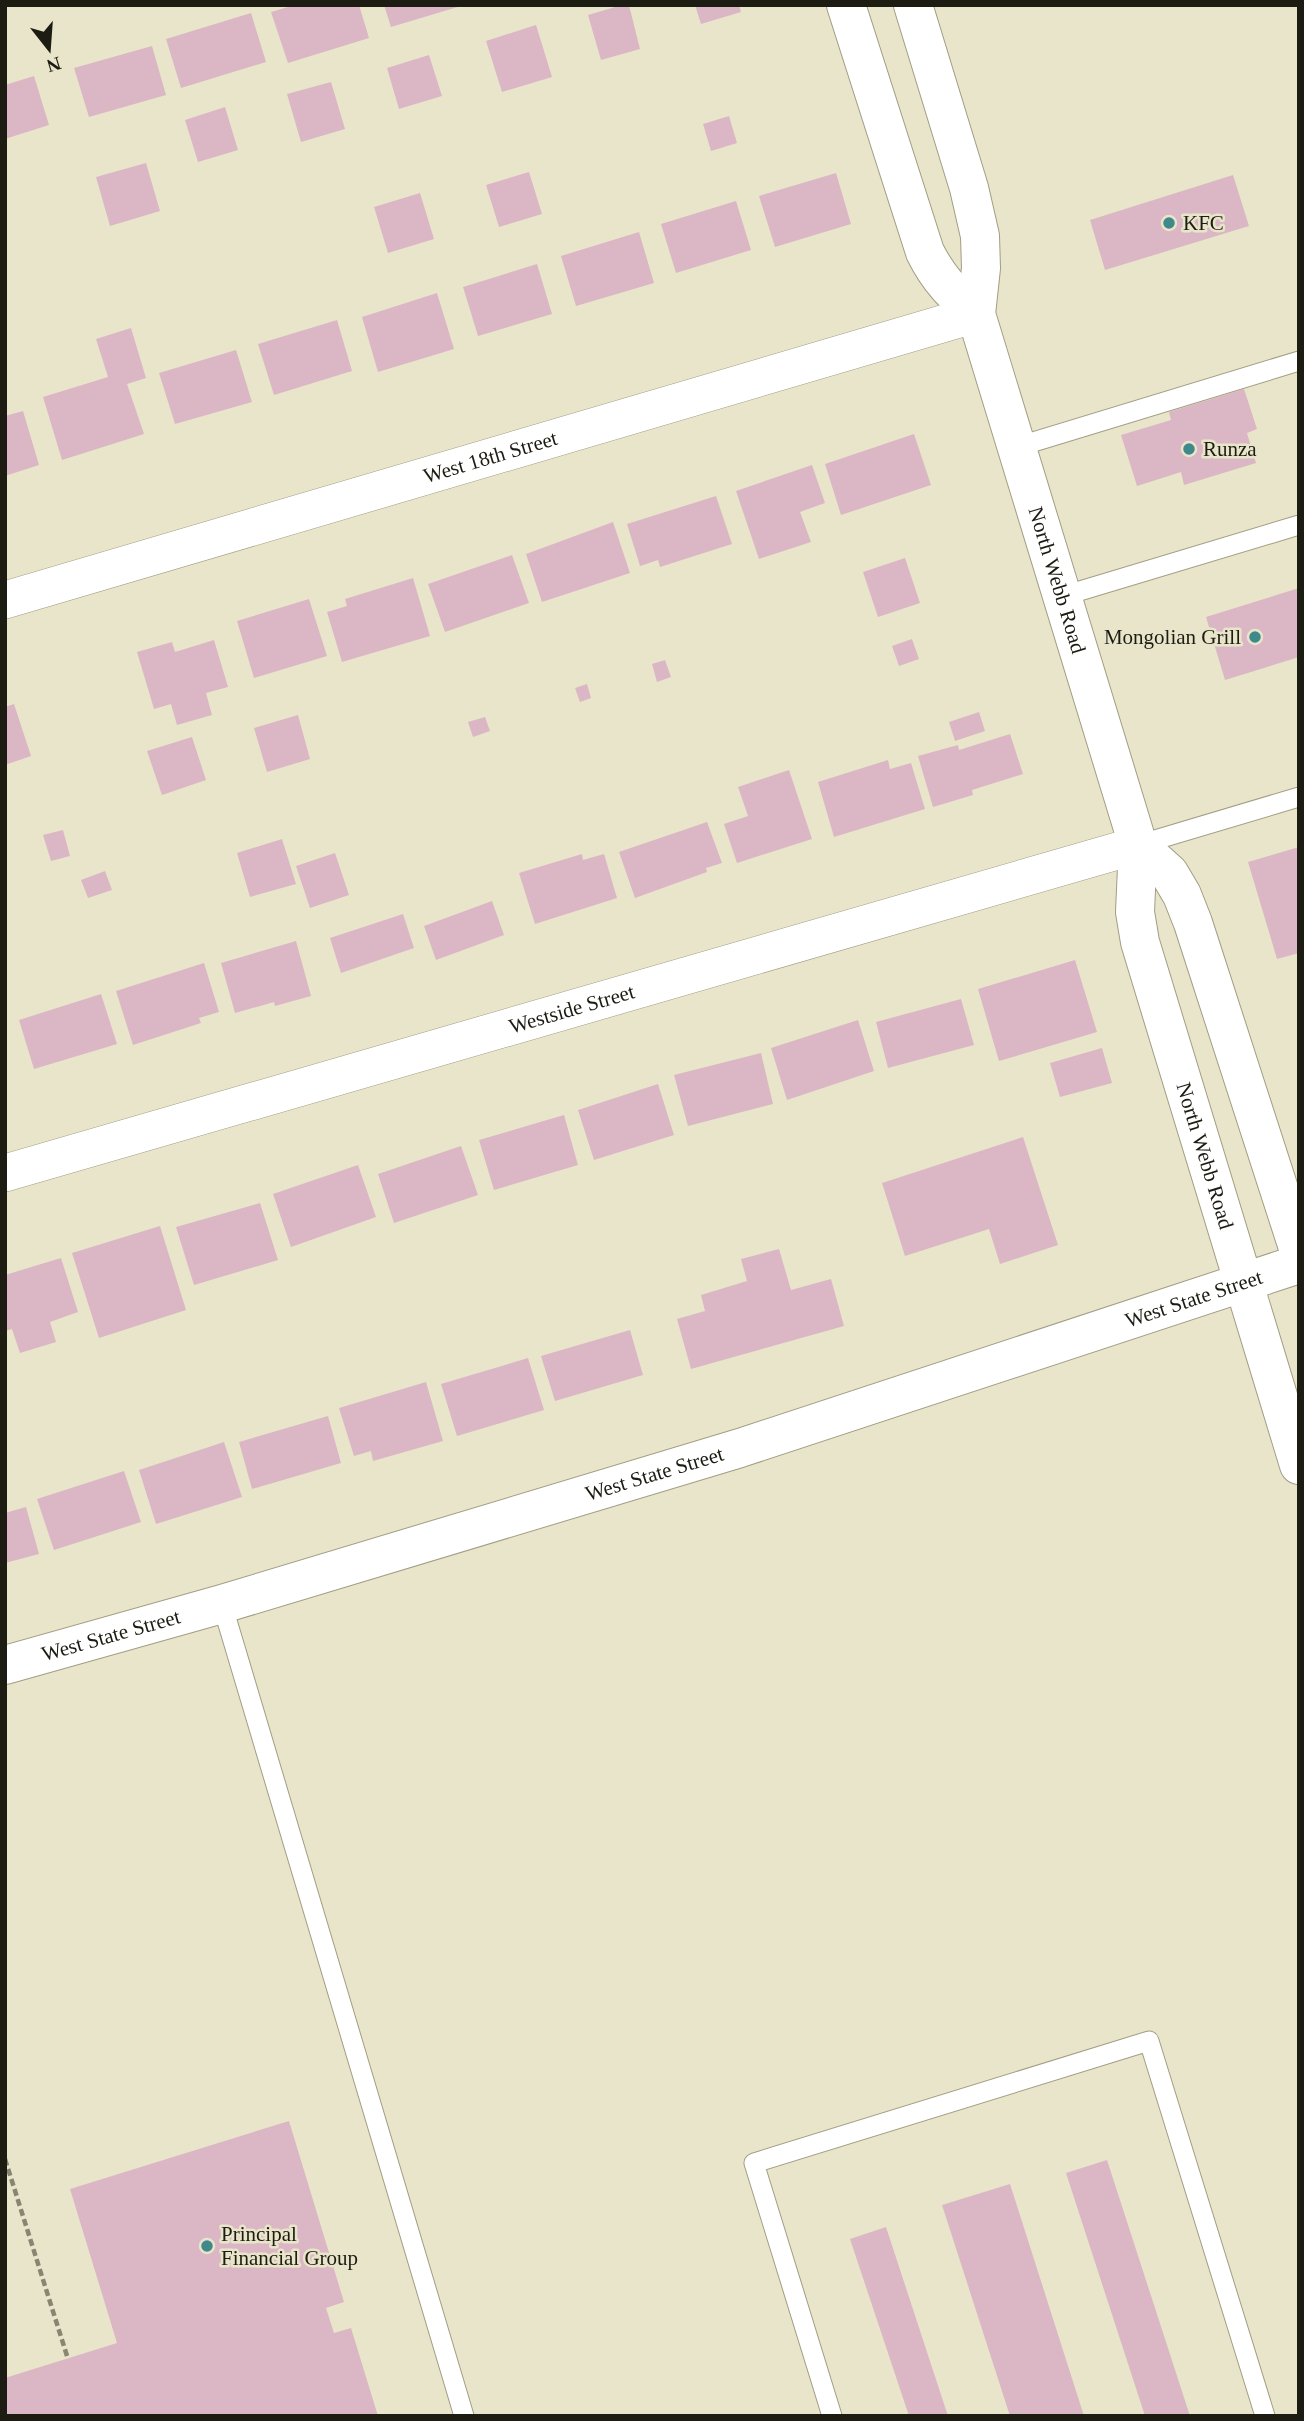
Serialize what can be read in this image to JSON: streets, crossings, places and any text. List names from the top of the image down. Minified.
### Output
{"streets":{"main road":["North Webb Road","West State Street"],"street":["West 18th Street","Westside Street"]},"crossings":[["West 18th Street","North Webb Road"],["North Webb Road","Westside Street"],["North Webb Road","West State Street"]],"places":["KFC","Runza","Mongolian Grill","Principal Financial Group"],"north":"bottom"}
